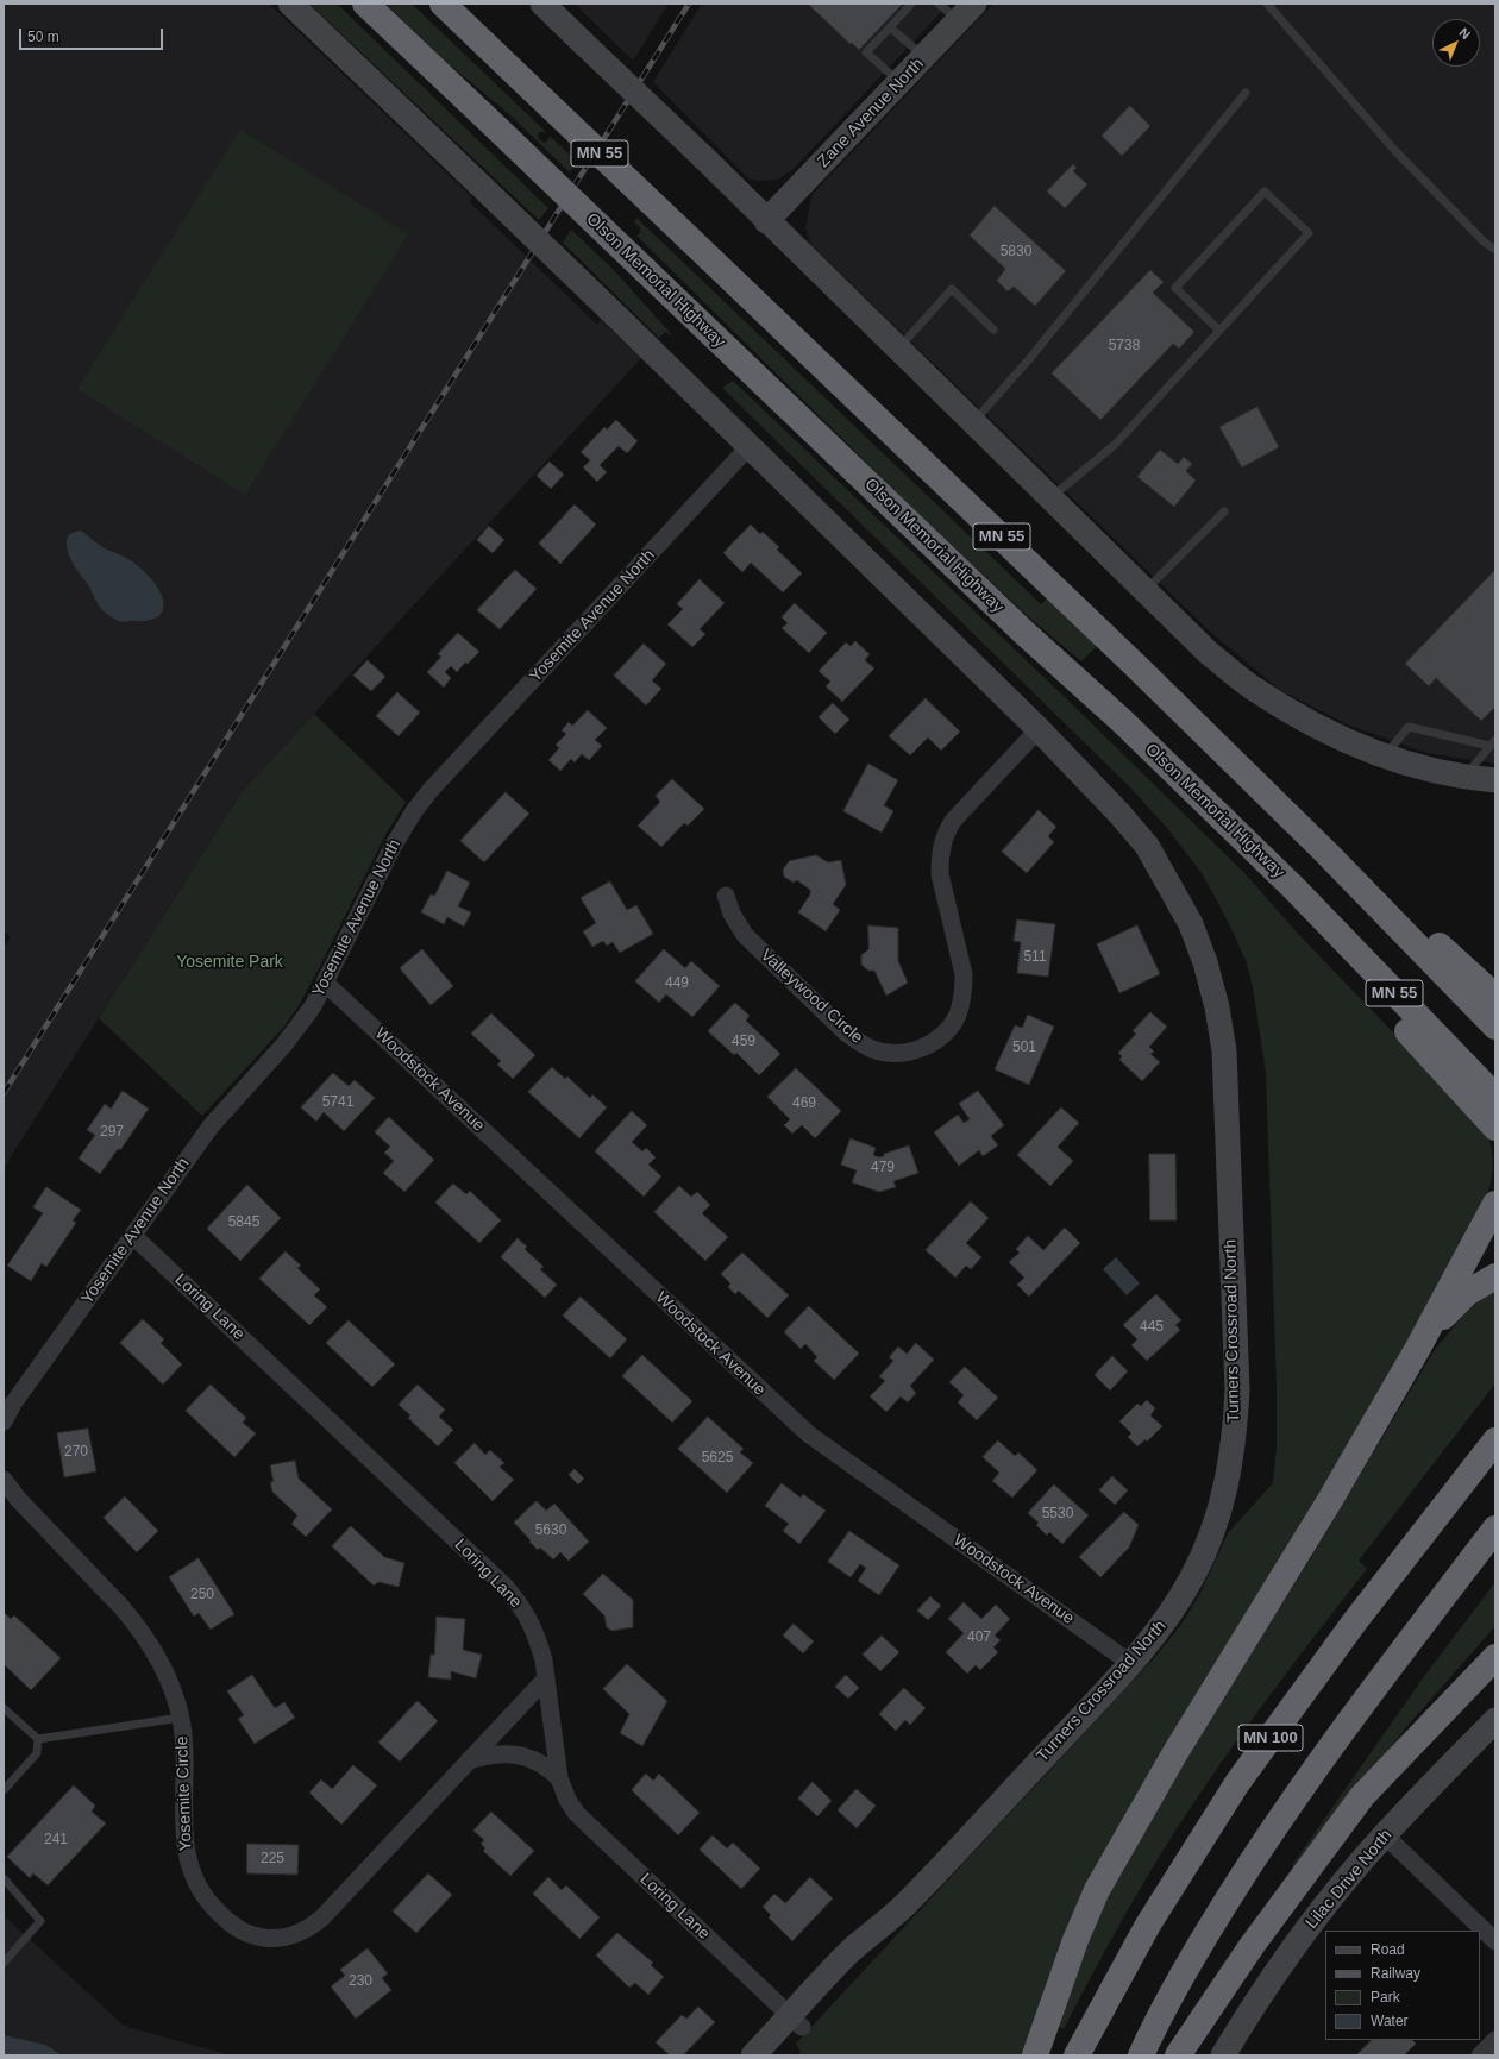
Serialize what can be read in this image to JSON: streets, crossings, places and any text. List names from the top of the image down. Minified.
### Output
{"streets":{"highway":["MN 55","Olson Memorial Highway","MN 100"],"street":["Zane Avenue North","Yosemite Avenue North","Valleywood Circle","Woodstock Avenue","Loring Lane","Turners Crossroad North","Yosemite Circle","Lilac Drive North"]},"crossings":[["Yosemite Avenue North","Woodstock Avenue"],["Yosemite Avenue North","Loring Lane"],["Yosemite Avenue North","Turners Crossroad North"],["Valleywood Circle","Turners Crossroad North"],["Woodstock Avenue","Turners Crossroad North"],["Loring Lane","Turners Crossroad North"],["Loring Lane","Yosemite Circle"]],"parks":["Yosemite Park"],"house_numbers":["5830","5738","511","449","459","501","5741","469","297","479","5845","445","270","5625","5530","5630","250","407","241","225","230"],"legend":["Road","Railway","Park","Water"],"scale_bar":"50 m","north":"top right"}
